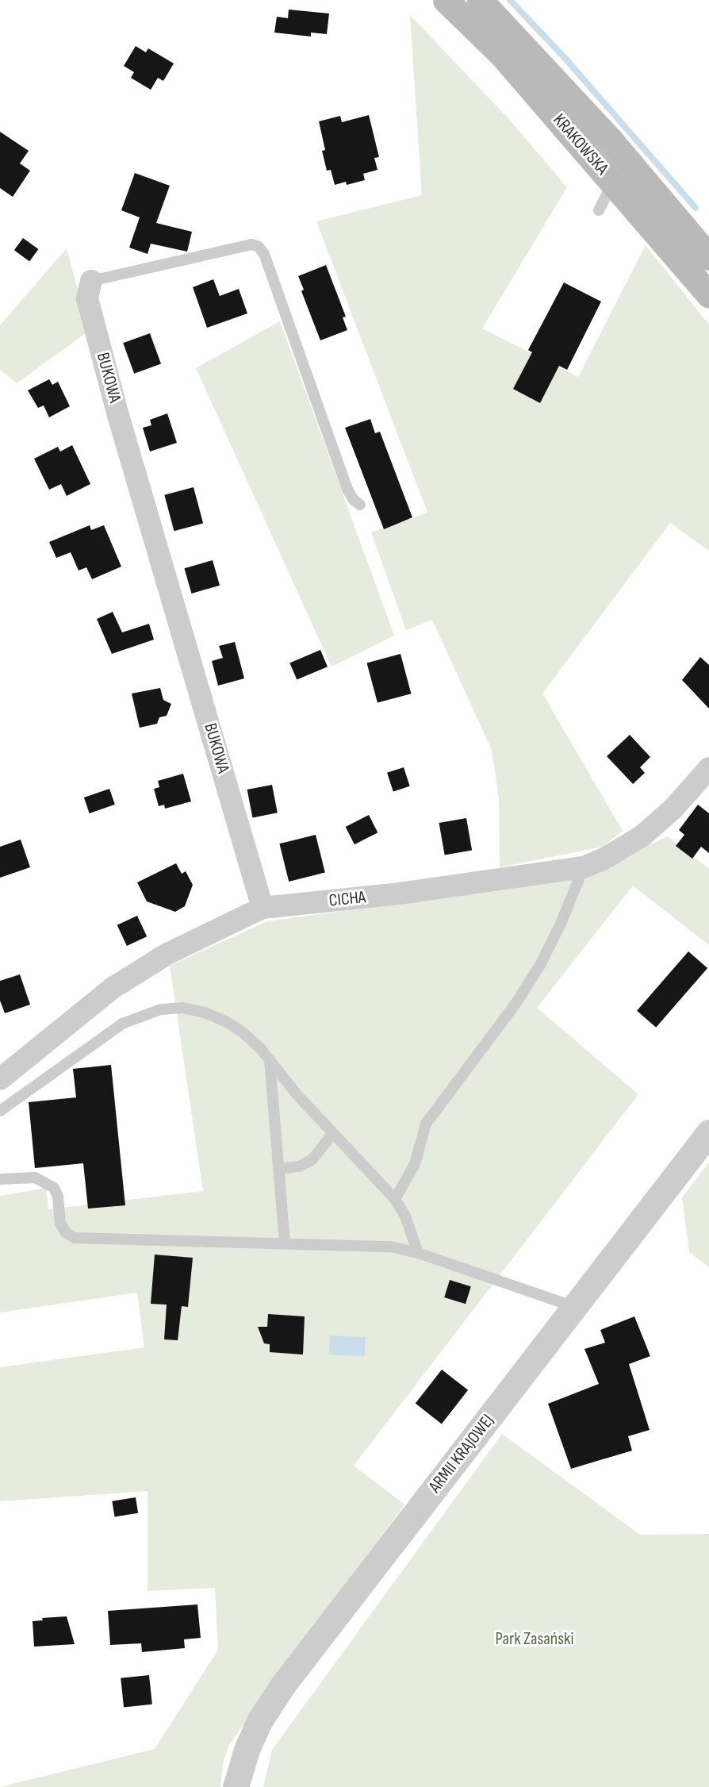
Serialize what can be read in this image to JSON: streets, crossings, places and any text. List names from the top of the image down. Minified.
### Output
{"streets":{"main road":["KRAKOWSKA"],"street":["BUKOWA","CICHA","ARMII KRAJOWEJ"]},"crossings":[["BUKOWA","CICHA"]],"parks":["Park Zasański"]}
